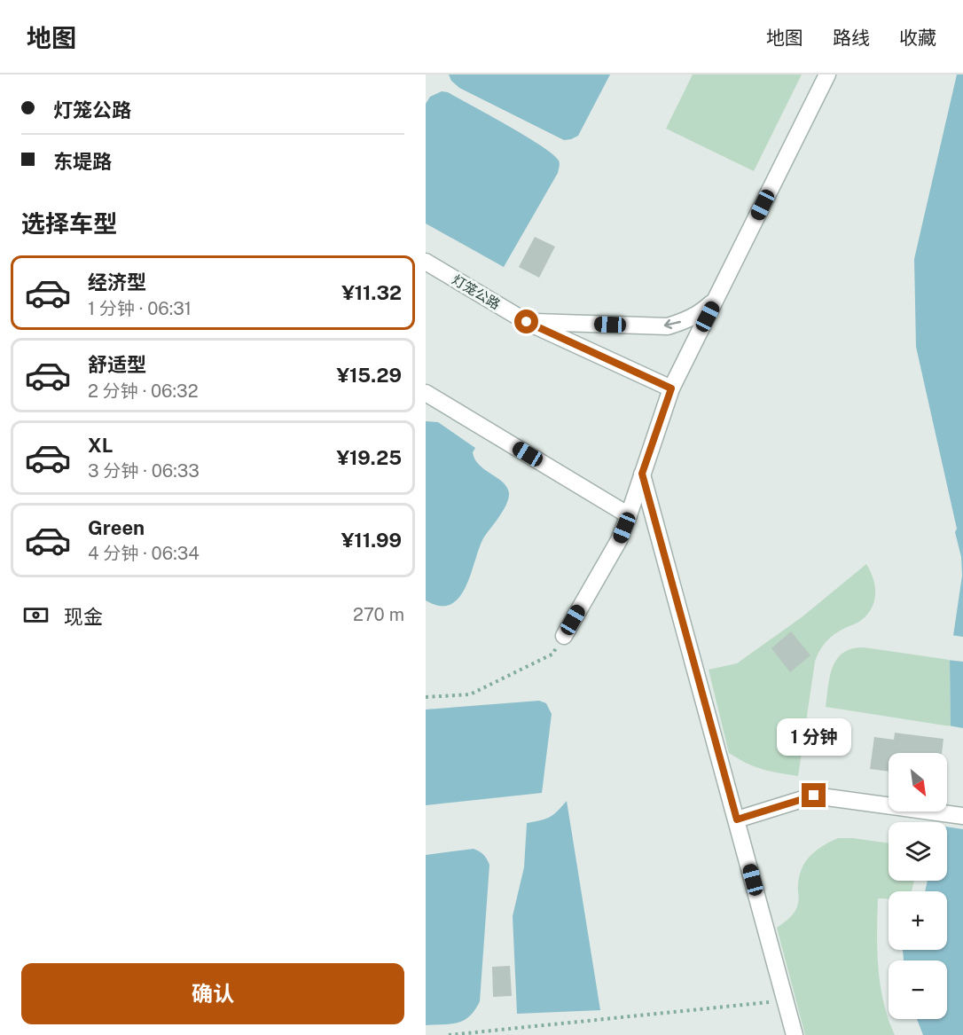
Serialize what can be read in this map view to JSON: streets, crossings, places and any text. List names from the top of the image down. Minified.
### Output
{"streets":{"street":["灯笼公路"]},"north":"bottom right","page":{"header":"地图","nav":["地图","路线","收藏"],"banner":["灯笼公路","东堤路"],"heading":"选择车型","list":[{"name":"经济型","note":"1 分钟 · 06:31","value":"¥11.32"},{"name":"舒适型","note":"2 分钟 · 06:32","value":"¥15.29"},{"name":"XL","note":"3 分钟 · 06:33","value":"¥19.25"},{"name":"Green","note":"4 分钟 · 06:34","value":"¥11.99"}],"pay":["现金","270 m"],"bubble":"1 分钟","map_buttons":["+","−"],"buttons":"确认"}}
